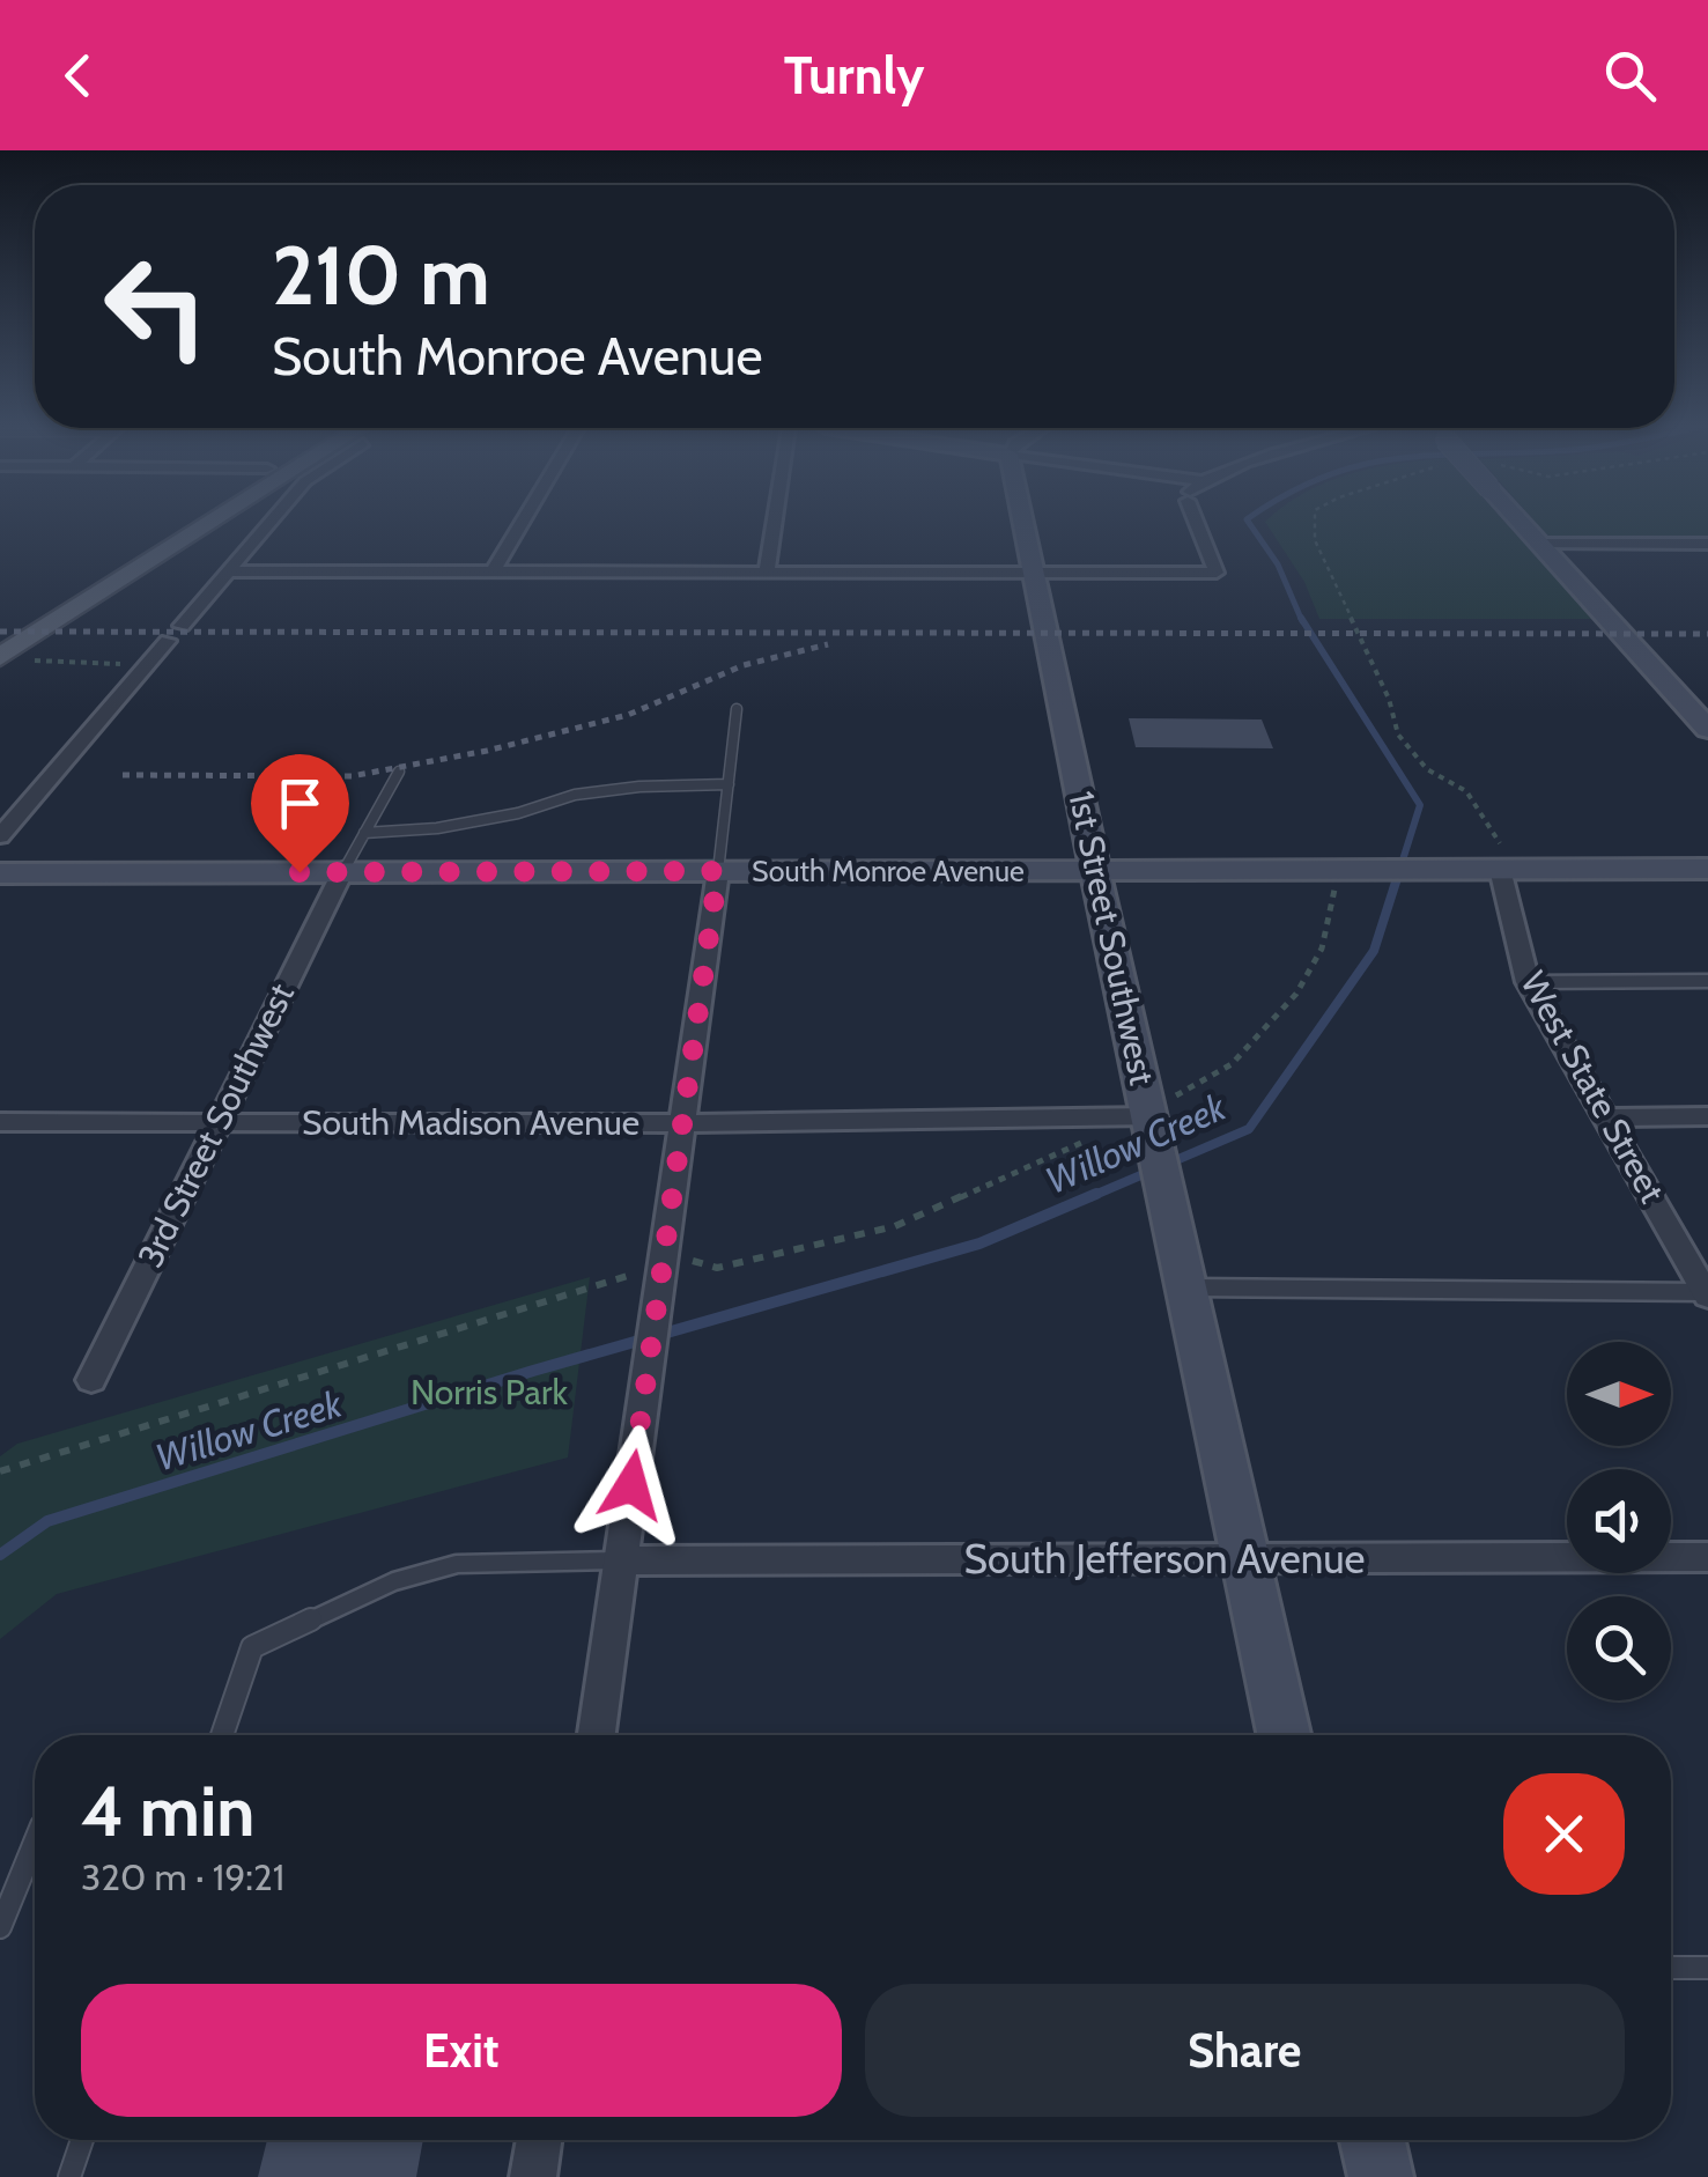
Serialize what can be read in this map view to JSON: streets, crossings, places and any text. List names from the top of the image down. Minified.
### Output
{"streets":{"main road":["South Monroe Avenue","1st Street Southwest"],"street":["West State Street","South Madison Avenue","3rd Street Southwest","South Jefferson Avenue"]},"crossings":[["South Monroe Avenue","1st Street Southwest"],["South Monroe Avenue","West State Street"],["South Monroe Avenue","3rd Street Southwest"],["1st Street Southwest","South Madison Avenue"],["1st Street Southwest","South Jefferson Avenue"],["South Madison Avenue","3rd Street Southwest"]],"water":["Willow Creek"],"parks":["Norris Park"],"north":"right","page":{"header":"Turnly","turn":["210 m","South Monroe Avenue"],"heading":["4 min","320 m · 19:21"],"buttons":["Exit","Share"]}}
